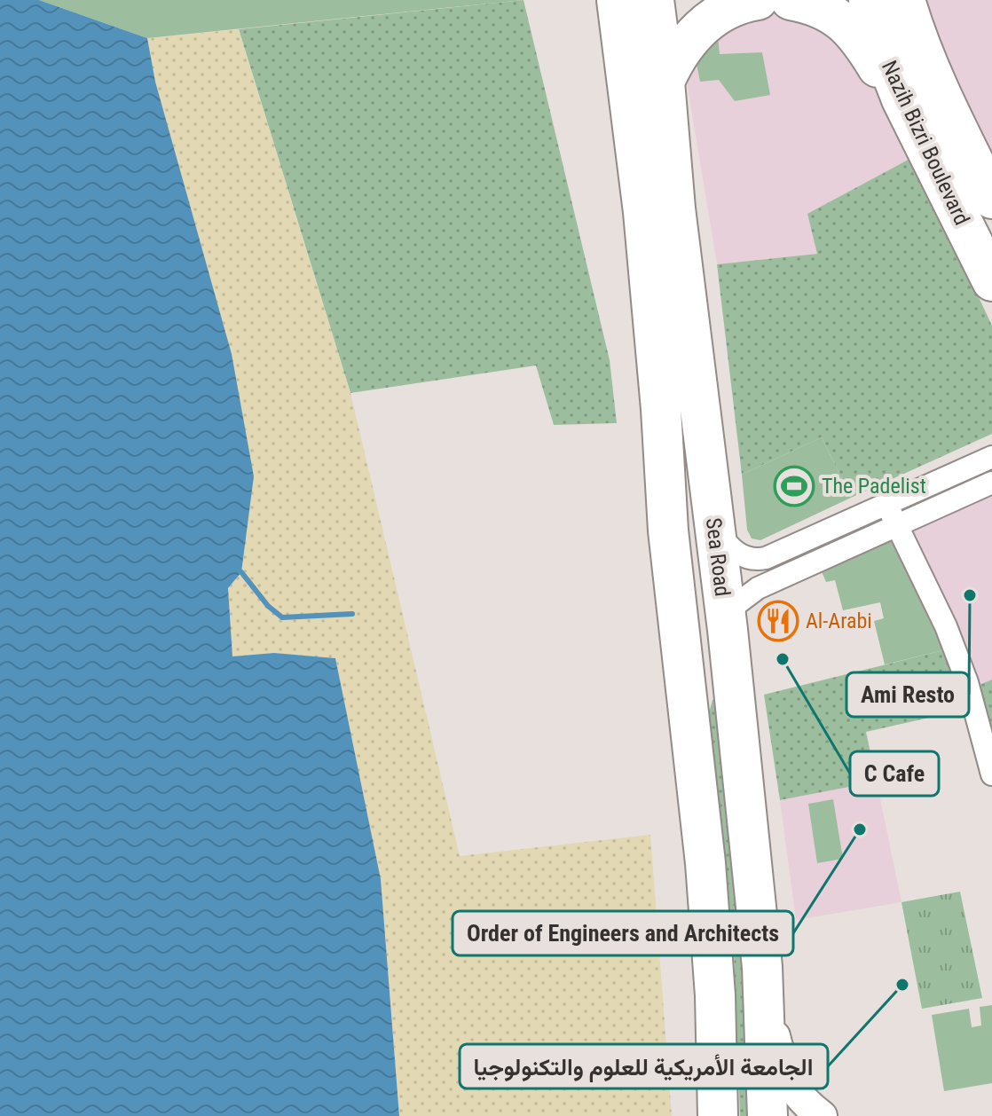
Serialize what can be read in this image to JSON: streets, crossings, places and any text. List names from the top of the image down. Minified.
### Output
{"streets":{"highway":["Nazih Bizri Boulevard","Sea Road"]},"places":{"sports":["The Padelist"],"other":["Ami Resto","C Cafe","Order of Engineers and Architects","الجامعة الأمريكية للعلوم والتكنولوجيا"],"restaurant":["Al-Arabi"]}}
